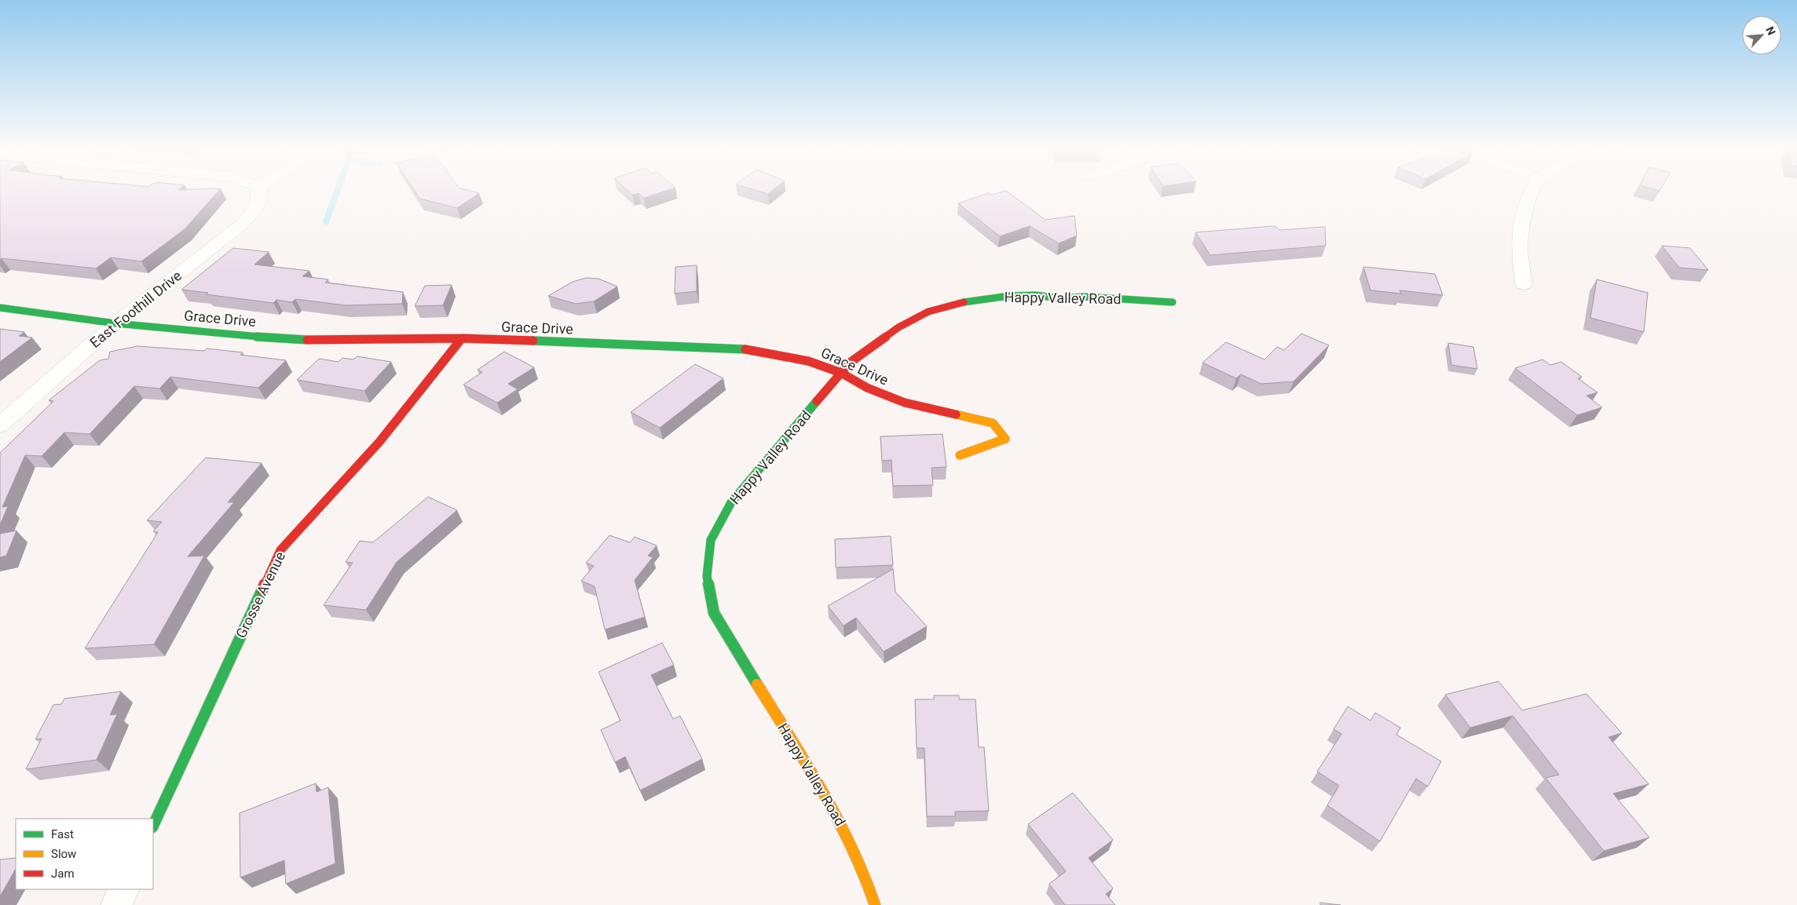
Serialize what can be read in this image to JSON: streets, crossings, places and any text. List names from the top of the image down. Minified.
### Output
{"streets":{"street":["Happy Valley Road","East Foothill Drive","Grace Drive","Grosse Avenue"]},"crossings":[["Happy Valley Road","Grace Drive"],["East Foothill Drive","Grace Drive"],["Grace Drive","Grosse Avenue"]],"legend":["Fast","Slow","Jam"],"north":"top right"}
